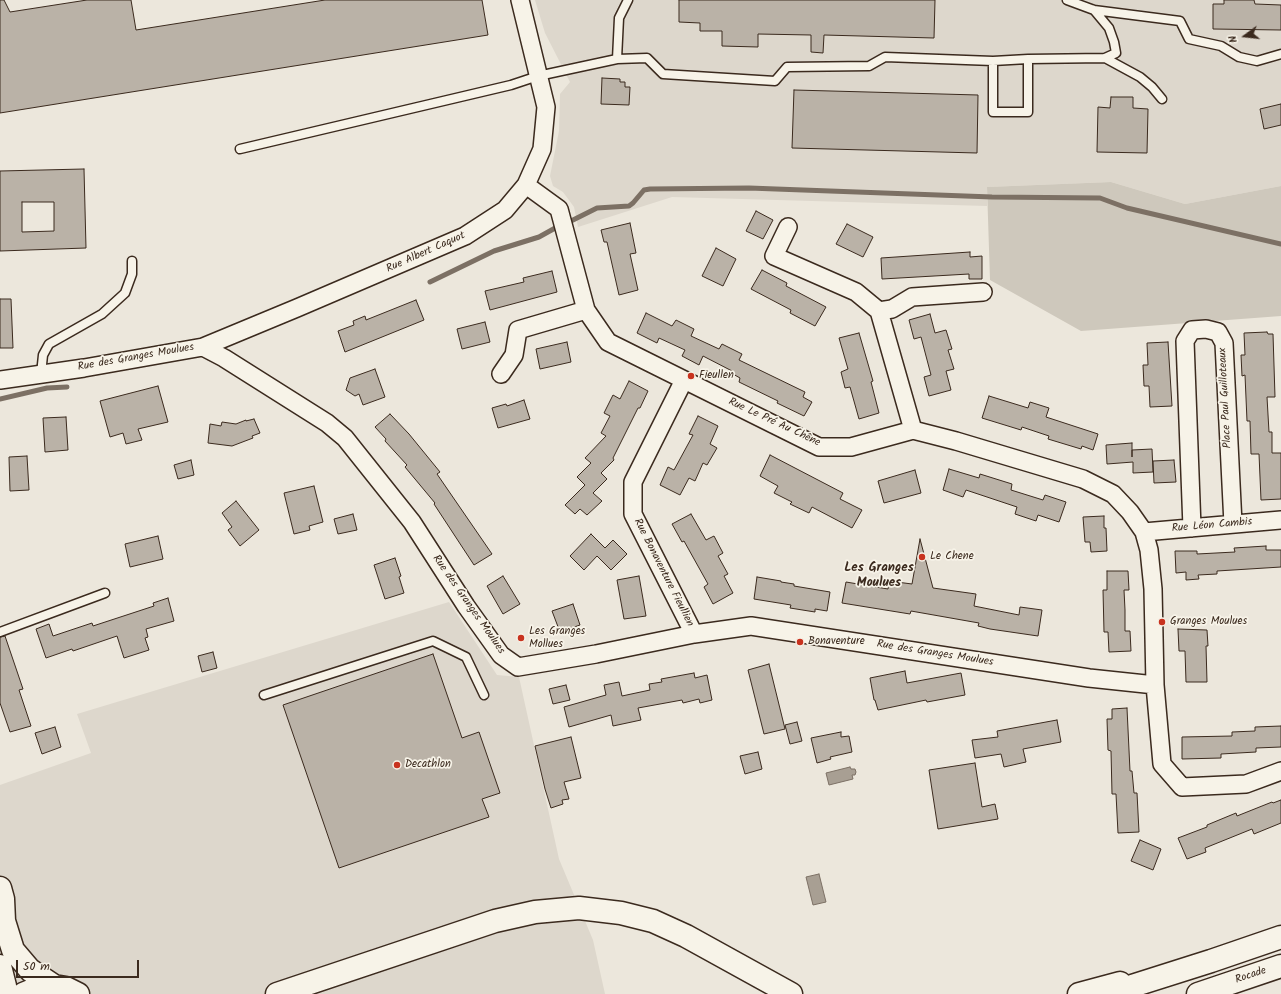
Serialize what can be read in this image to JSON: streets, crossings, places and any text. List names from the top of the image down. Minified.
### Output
{"streets":{"main road":["Rocade"],"street":["Rue Albert Caquot","Rue des Granges Moulues","Place Paul Guilloteaux","Rue Le Pré Au Chêne","Rue Léon Cambis","Rue Bonaventure Fieullien"]},"crossings":[["Rue Albert Caquot","Rue des Granges Moulues"],["Rue Albert Caquot","Rue Le Pré Au Chêne"],["Rue des Granges Moulues","Rue Le Pré Au Chêne"],["Rue des Granges Moulues","Rue Bonaventure Fieullien"],["Place Paul Guilloteaux","Rue Léon Cambis"],["Rue Le Pré Au Chêne","Rue Léon Cambis"],["Rue Le Pré Au Chêne","Rue Bonaventure Fieullien"]],"districts":["Les Granges Moulues"],"places":["Fieullen","Le Chene","Granges Moulues","Les Granges Mollues","Bonaventure","Decathlon"],"scale_bar":"50 m","north":"left"}
